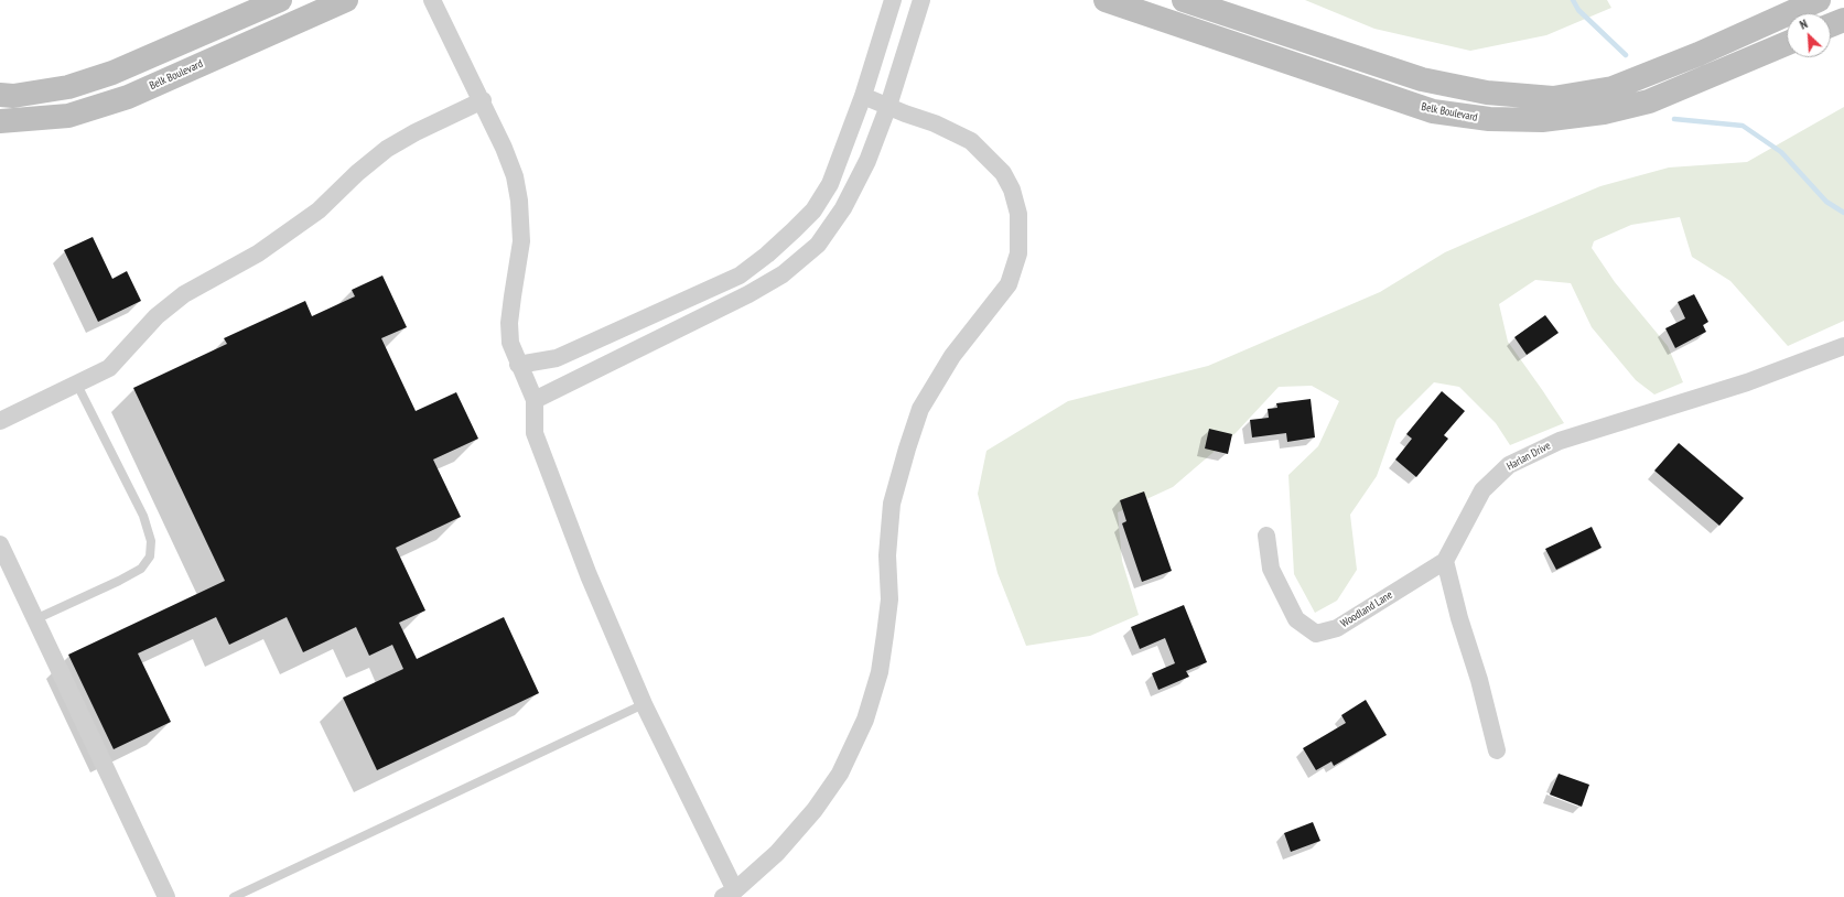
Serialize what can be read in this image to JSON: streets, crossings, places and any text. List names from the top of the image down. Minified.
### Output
{"streets":{"street":["Belk Boulevard","Harlan Drive","Woodland Lane"]},"crossings":[["Harlan Drive","Woodland Lane"]],"north":"top left"}
